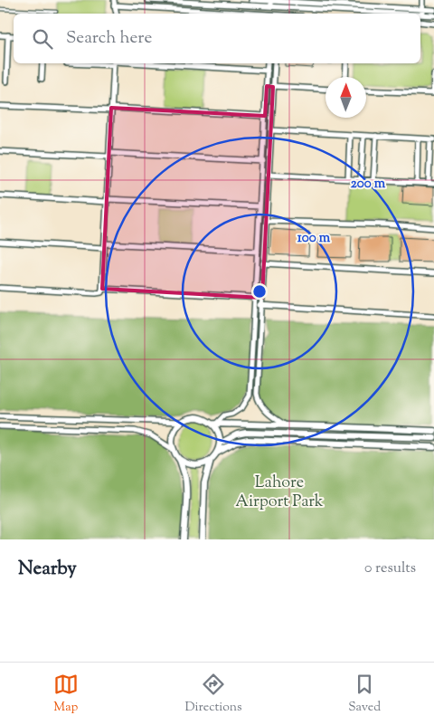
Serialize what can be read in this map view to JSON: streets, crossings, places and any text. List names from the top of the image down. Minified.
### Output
{"parks":["Lahore Airport Park"],"north":"top","page":{"search":"Search here","heading":["Nearby","0 results"],"nav":["Map","Directions","Saved"]},"rings":["200 m","100 m"]}
